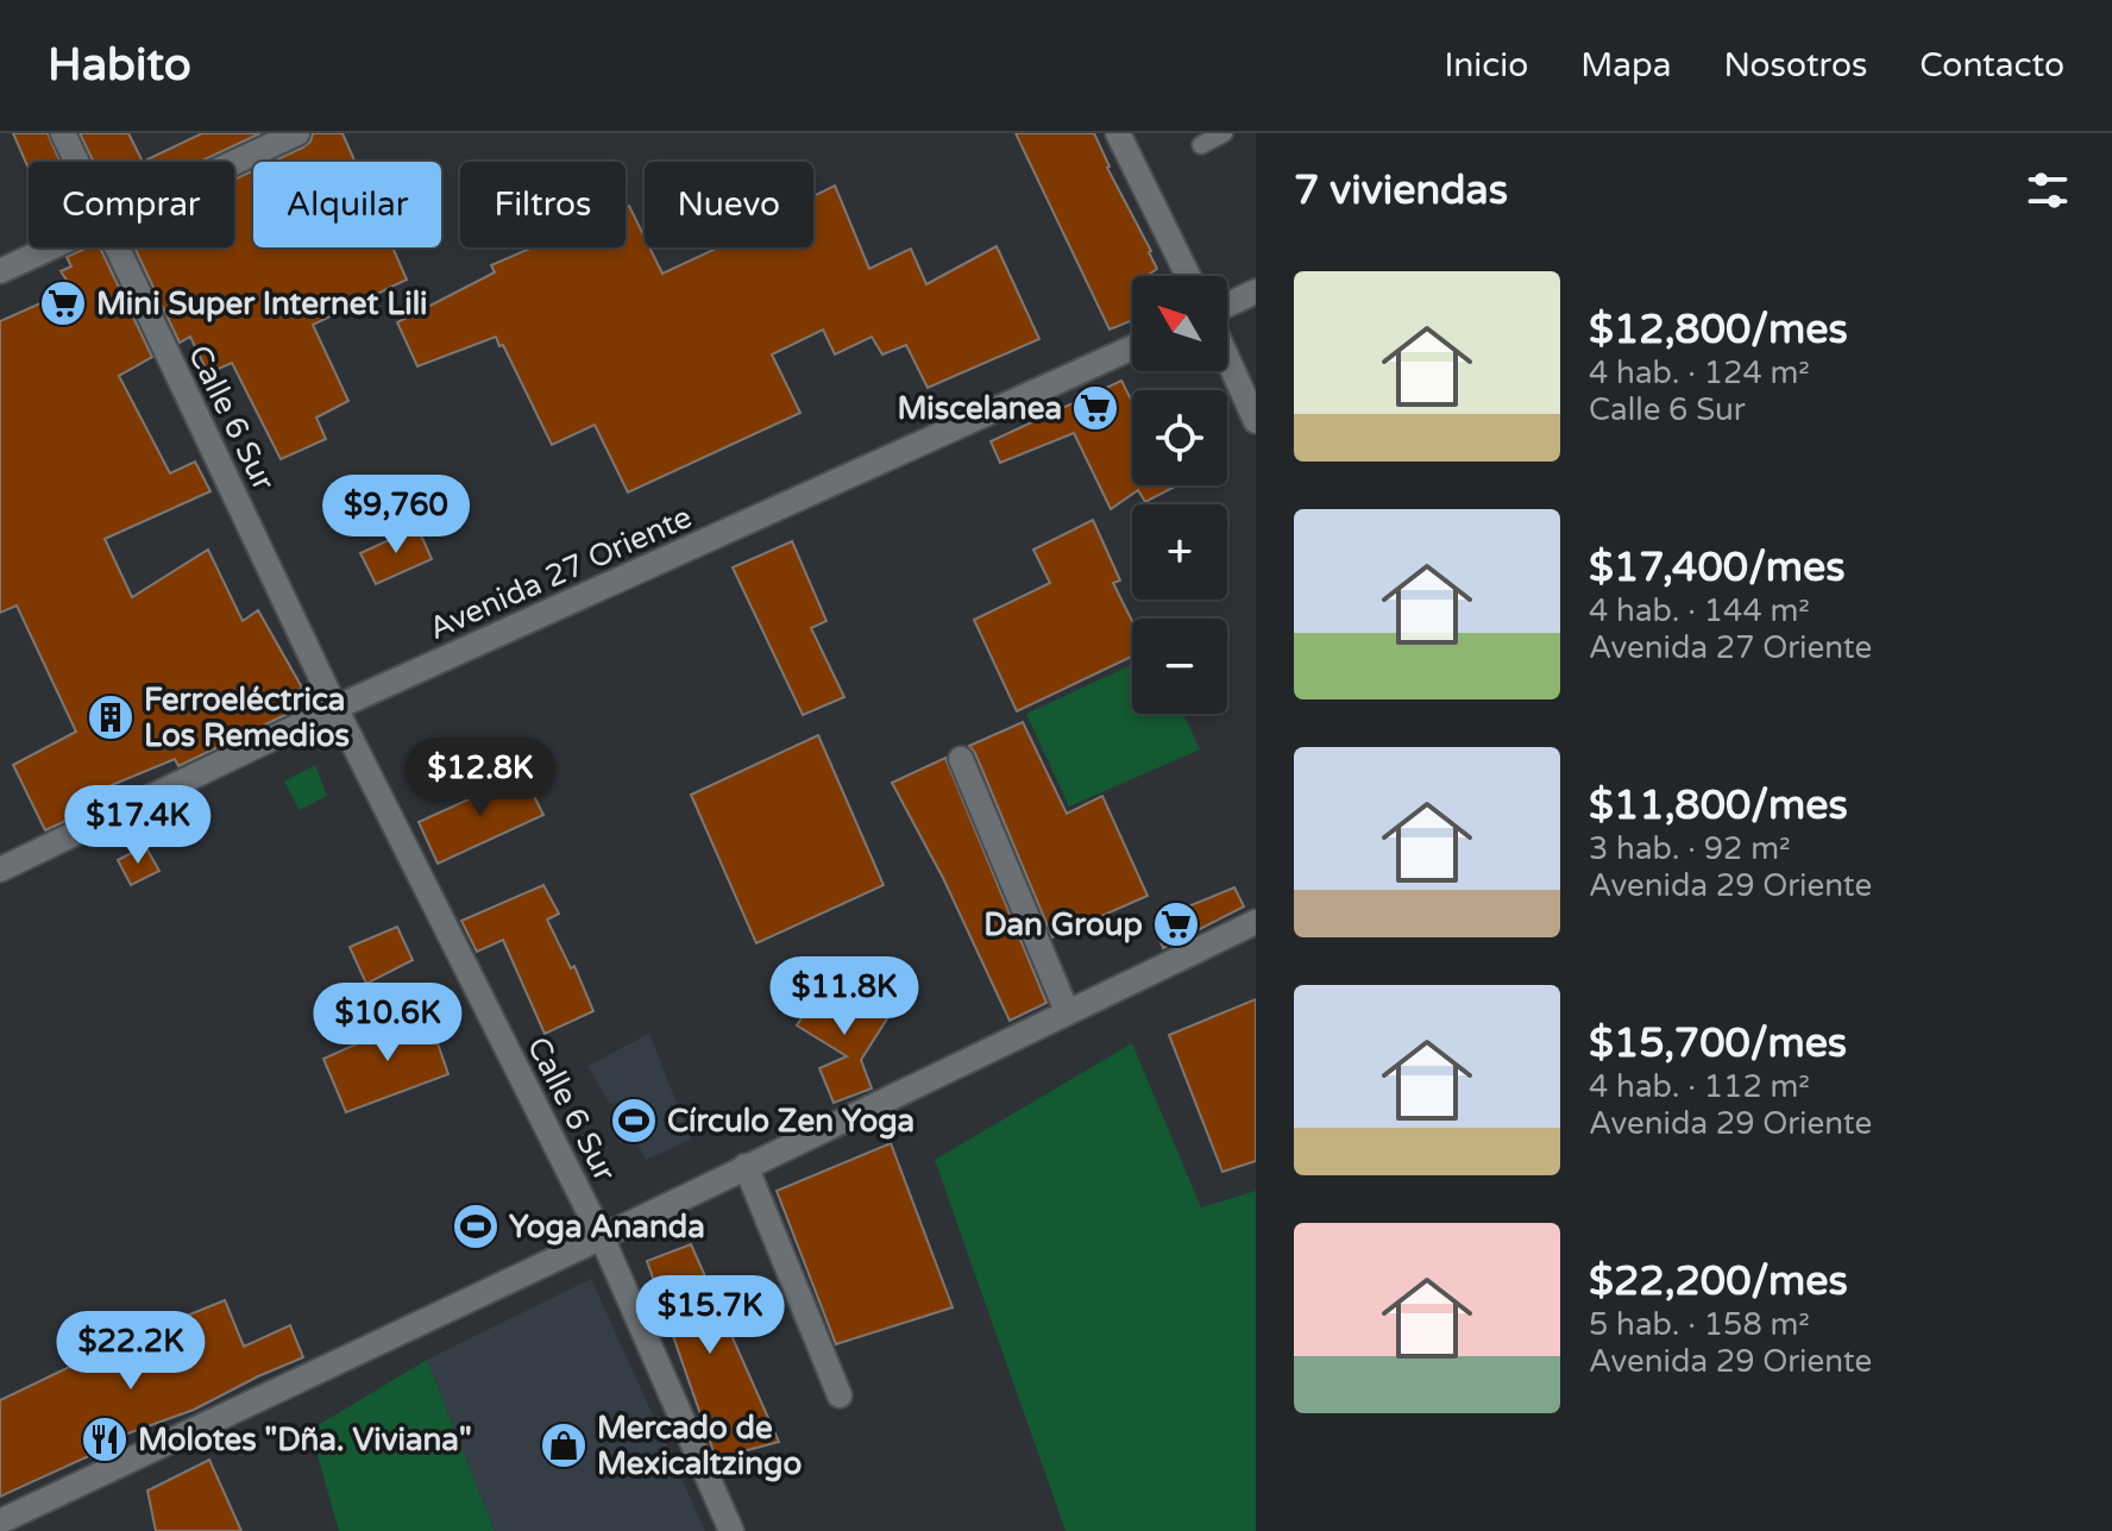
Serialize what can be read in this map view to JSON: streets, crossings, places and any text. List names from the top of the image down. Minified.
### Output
{"streets":{"street":["Calle 6 Sur","Avenida 27 Oriente"]},"crossings":[["Calle 6 Sur","Avenida 27 Oriente"]],"places":{"supermarket":["Mini Super Internet Lili","Miscelanea","Dan Group"],"building":["Ferroeléctrica Los Remedios"],"sports":["Círculo Zen Yoga","Yoga Ananda"],"restaurant":["Molotes \"Dña. Viviana\""],"shop":["Mercado de Mexicaltzingo"]},"north":"top left","page":{"header":"Habito","nav":["Inicio","Mapa","Nosotros","Contacto"],"heading":"7 viviendas","chip":["Comprar","Alquilar","Filtros","Nuevo"],"list":[{"name":"$12,800/mes","note":"4 hab. · 124 m² · Calle 6 Sur"},{"name":"$17,400/mes","note":"4 hab. · 144 m² · Avenida 27 Oriente"},{"name":"$11,800/mes","note":"3 hab. · 92 m² · Avenida 29 Oriente"},{"name":"$15,700/mes","note":"4 hab. · 112 m² · Avenida 29 Oriente"},{"name":"$22,200/mes","note":"5 hab. · 158 m² · Avenida 29 Oriente"}],"map_buttons":["+","−"],"price":["$9,760","$12.8K","$17.4K","$11.8K","$10.6K","$15.7K","$22.2K"]}}
